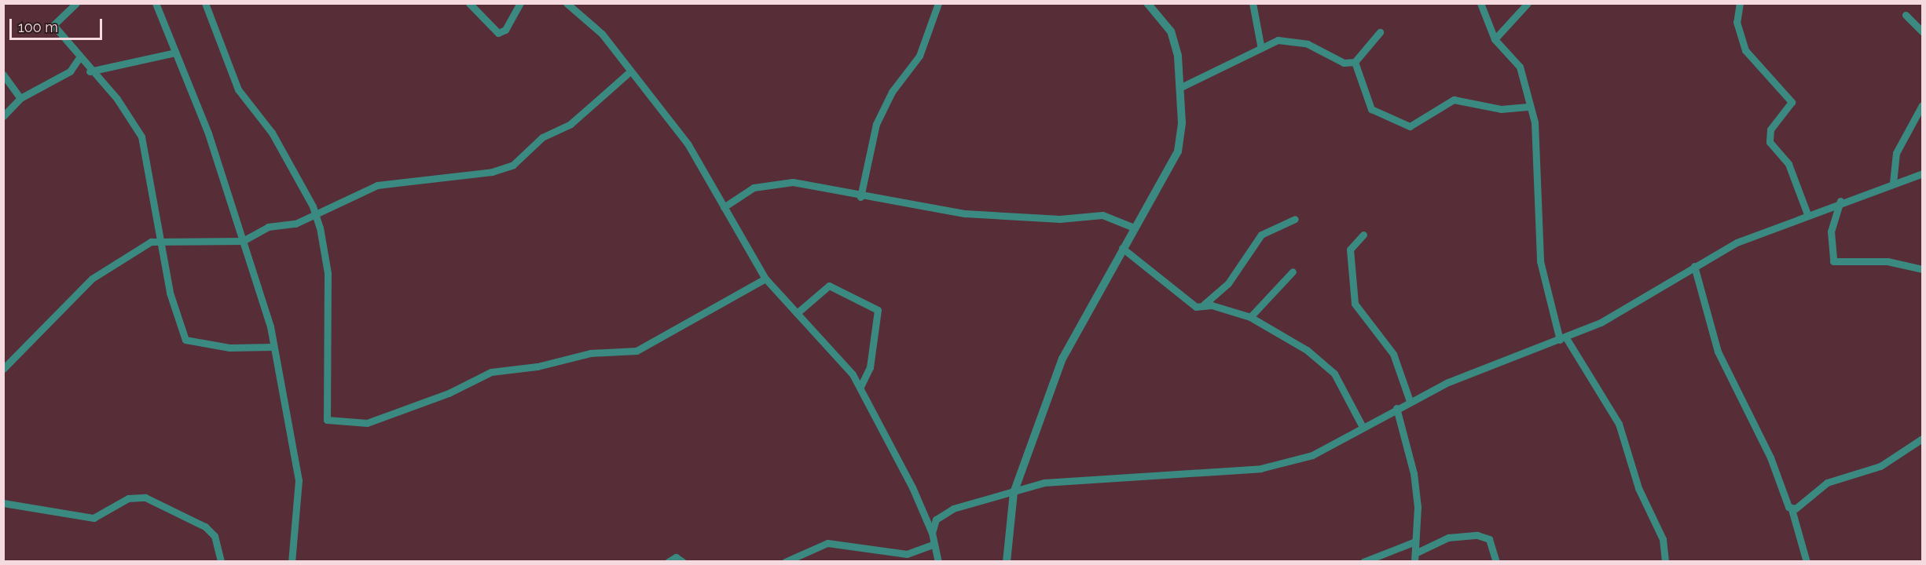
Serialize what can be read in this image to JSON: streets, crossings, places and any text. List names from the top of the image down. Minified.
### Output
{"scale_bar":"100 m"}
